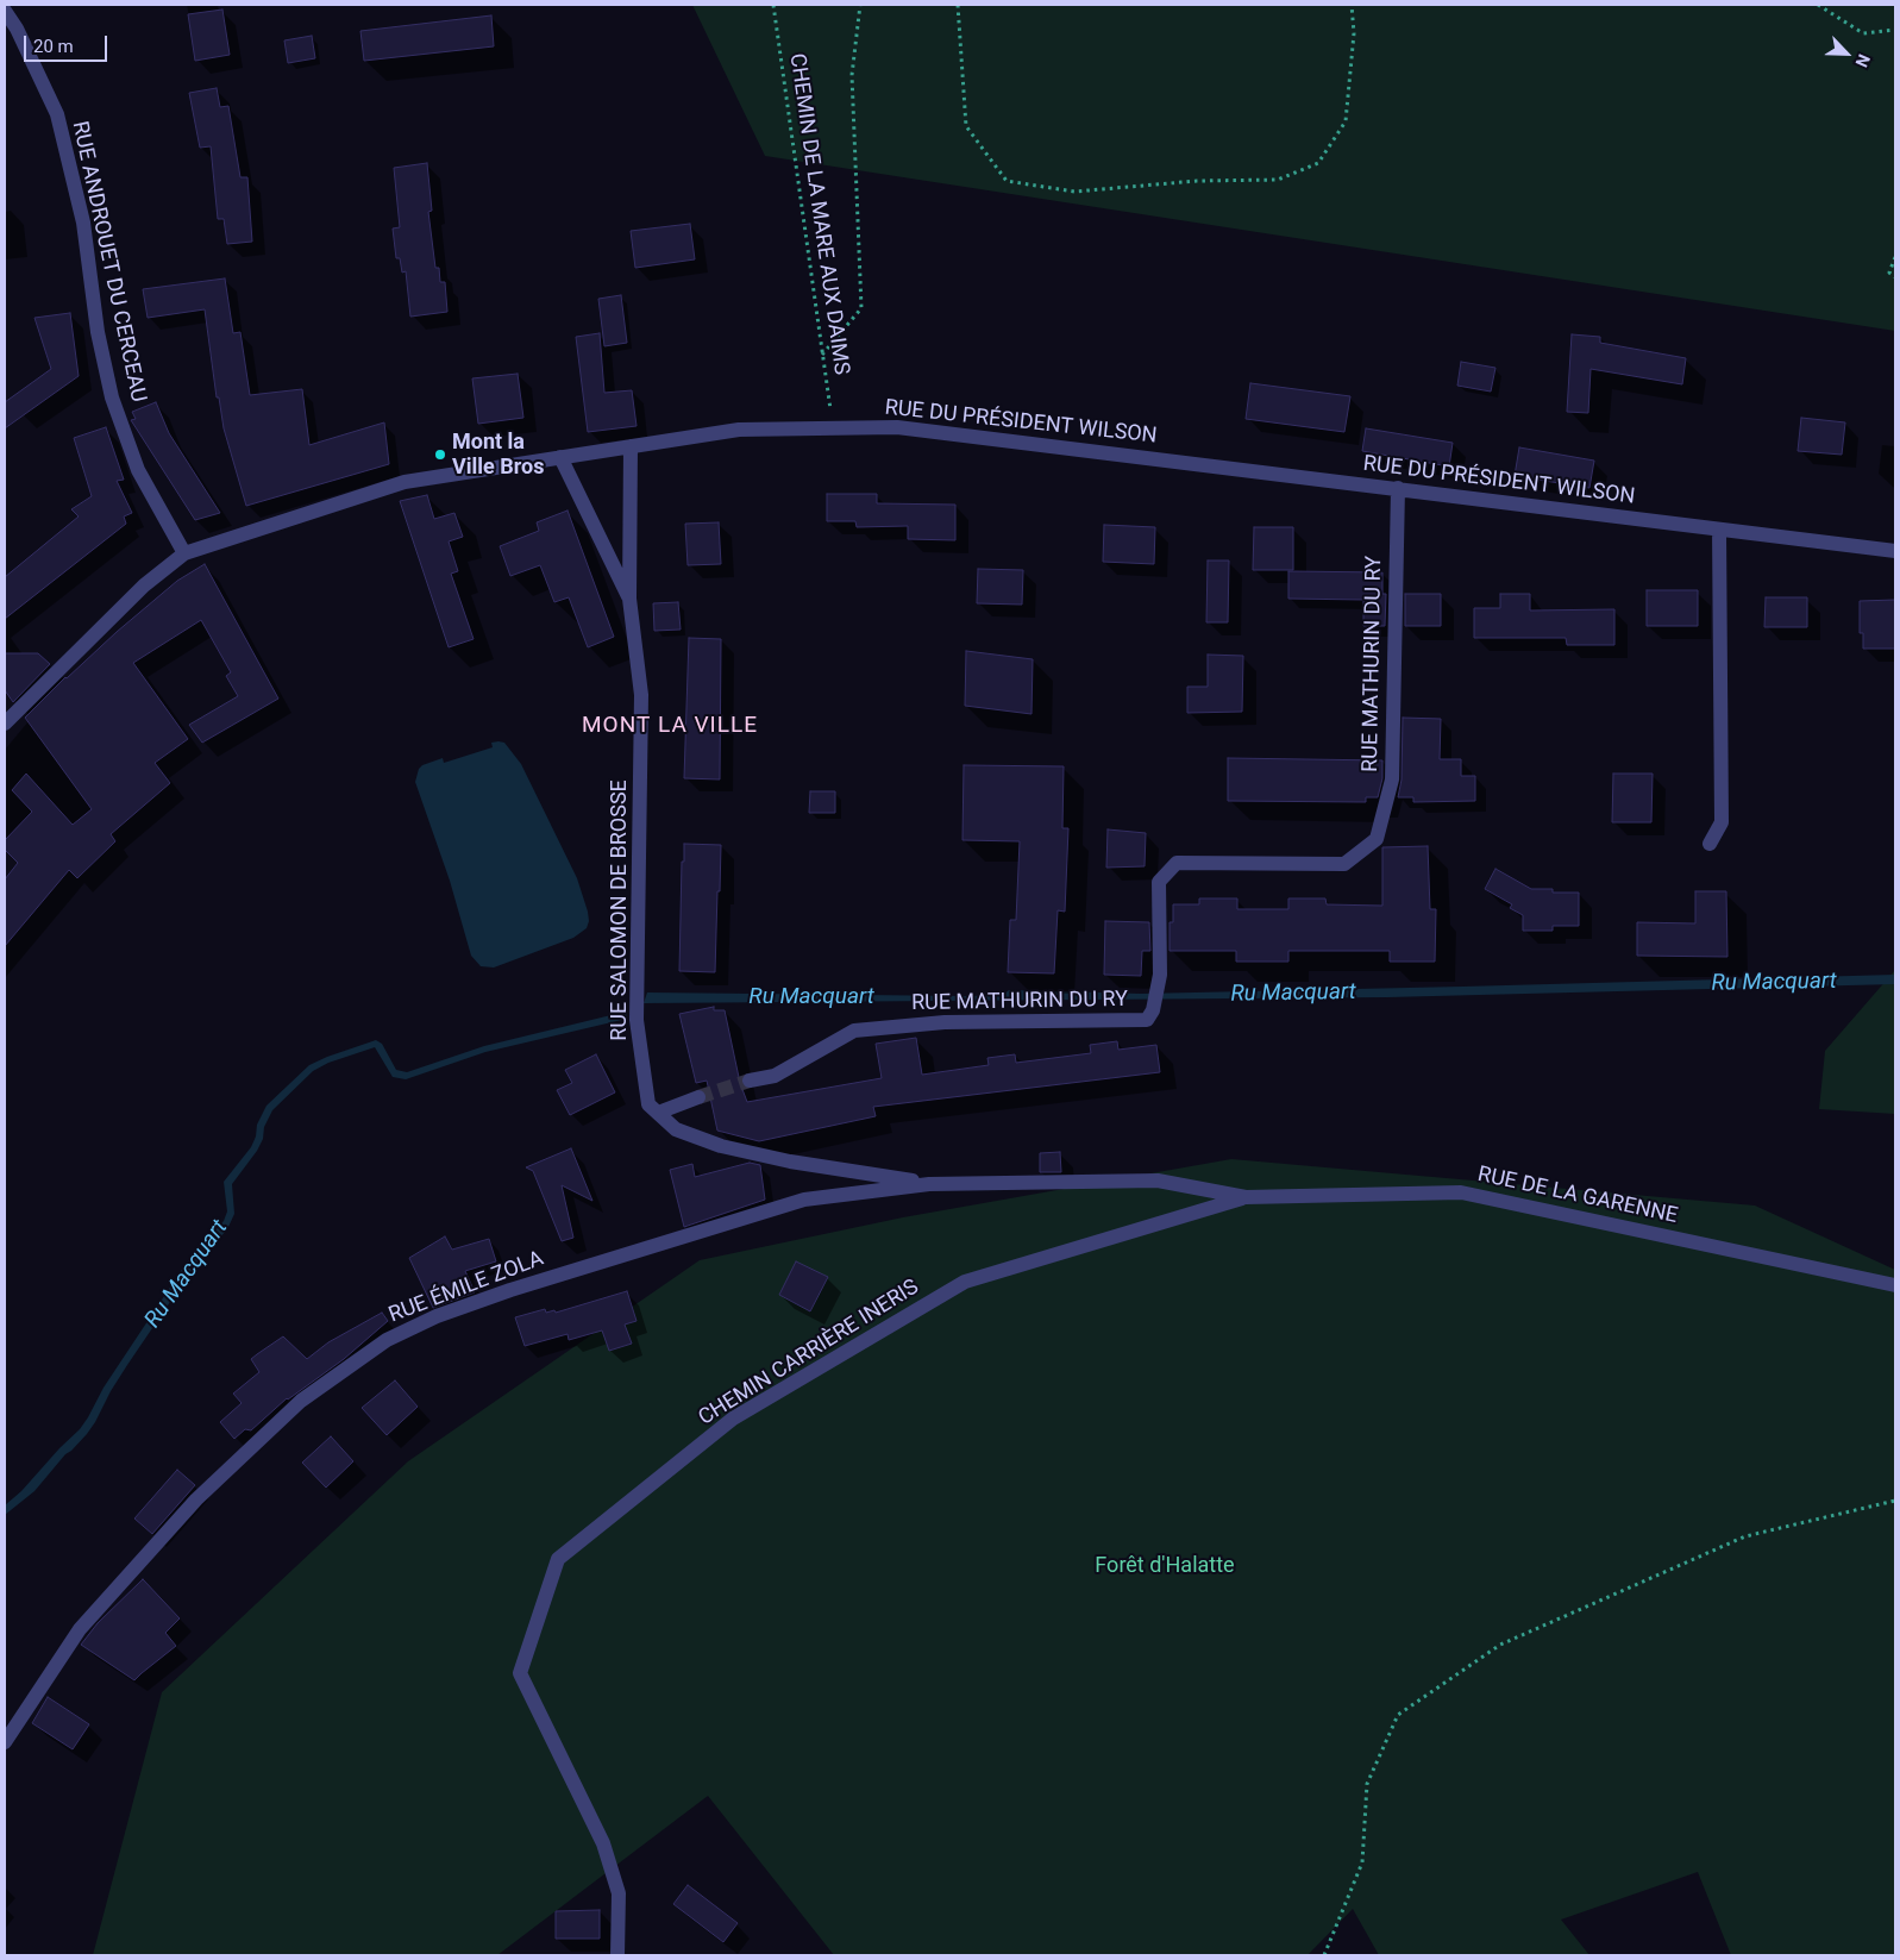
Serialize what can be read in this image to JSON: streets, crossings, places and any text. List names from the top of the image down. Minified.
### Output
{"streets":{"street":["RUE ANDROUET DU CERCEAU","RUE DU PRÉSIDENT WILSON","RUE MATHURIN DU RY","RUE SALOMON DE BROSSE","RUE DE LA GARENNE","RUE ÉMILE ZOLA","CHEMIN CARRIÈRE INERIS"],"path":["CHEMIN DE LA MARE AUX DAIMS"]},"crossings":[["CHEMIN DE LA MARE AUX DAIMS","RUE DU PRÉSIDENT WILSON"],["RUE ANDROUET DU CERCEAU","RUE DU PRÉSIDENT WILSON"],["RUE DU PRÉSIDENT WILSON","RUE MATHURIN DU RY"],["RUE DU PRÉSIDENT WILSON","RUE SALOMON DE BROSSE"],["RUE SALOMON DE BROSSE","RUE ÉMILE ZOLA"],["RUE DE LA GARENNE","CHEMIN CARRIÈRE INERIS"]],"districts":["MONT LA VILLE"],"water":["Ru Macquart"],"parks":["Forêt d'Halatte"],"places":["Mont la Ville Bros"],"scale_bar":"20 m","north":"bottom right"}
